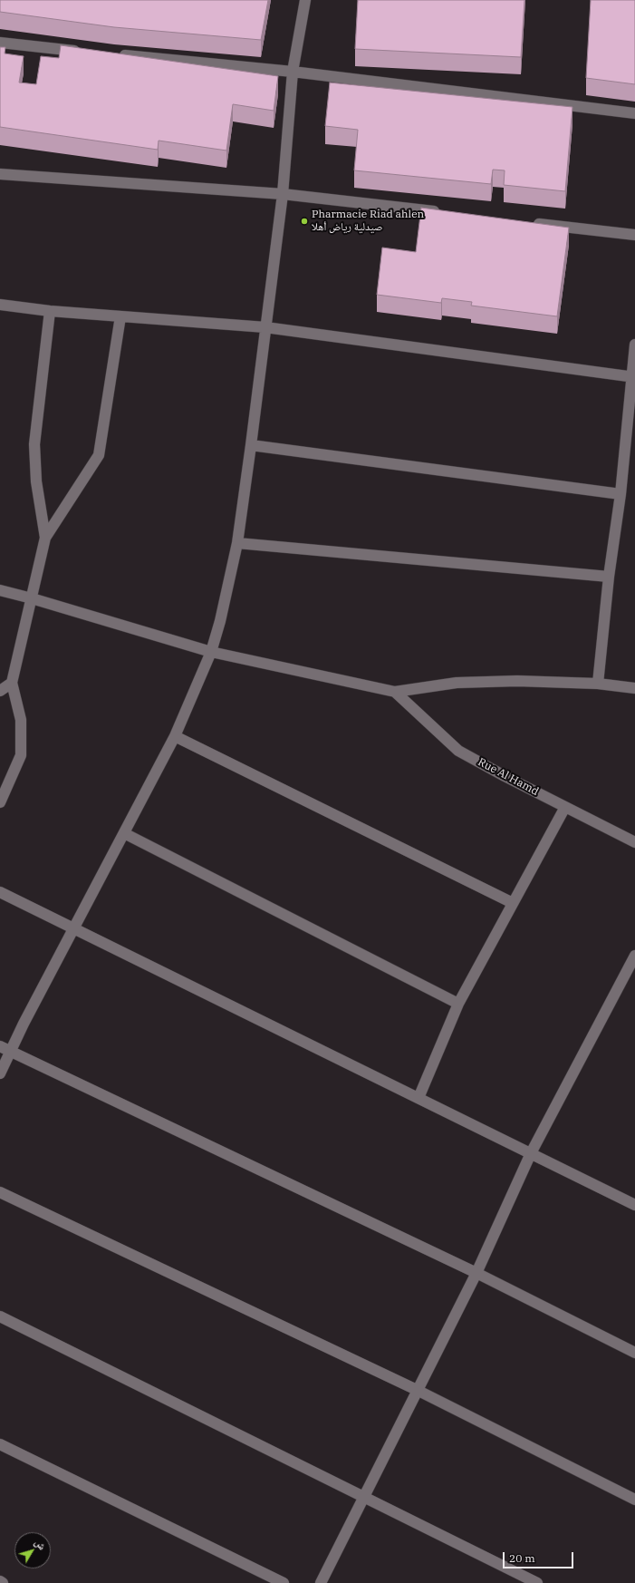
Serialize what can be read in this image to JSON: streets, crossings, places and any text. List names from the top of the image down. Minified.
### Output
{"streets":{"street":["Rue Al Hamd"]},"places":["Pharmacie Riad ahlen صيدلية رياض أهلا"],"scale_bar":"20 m","north":"top right"}
